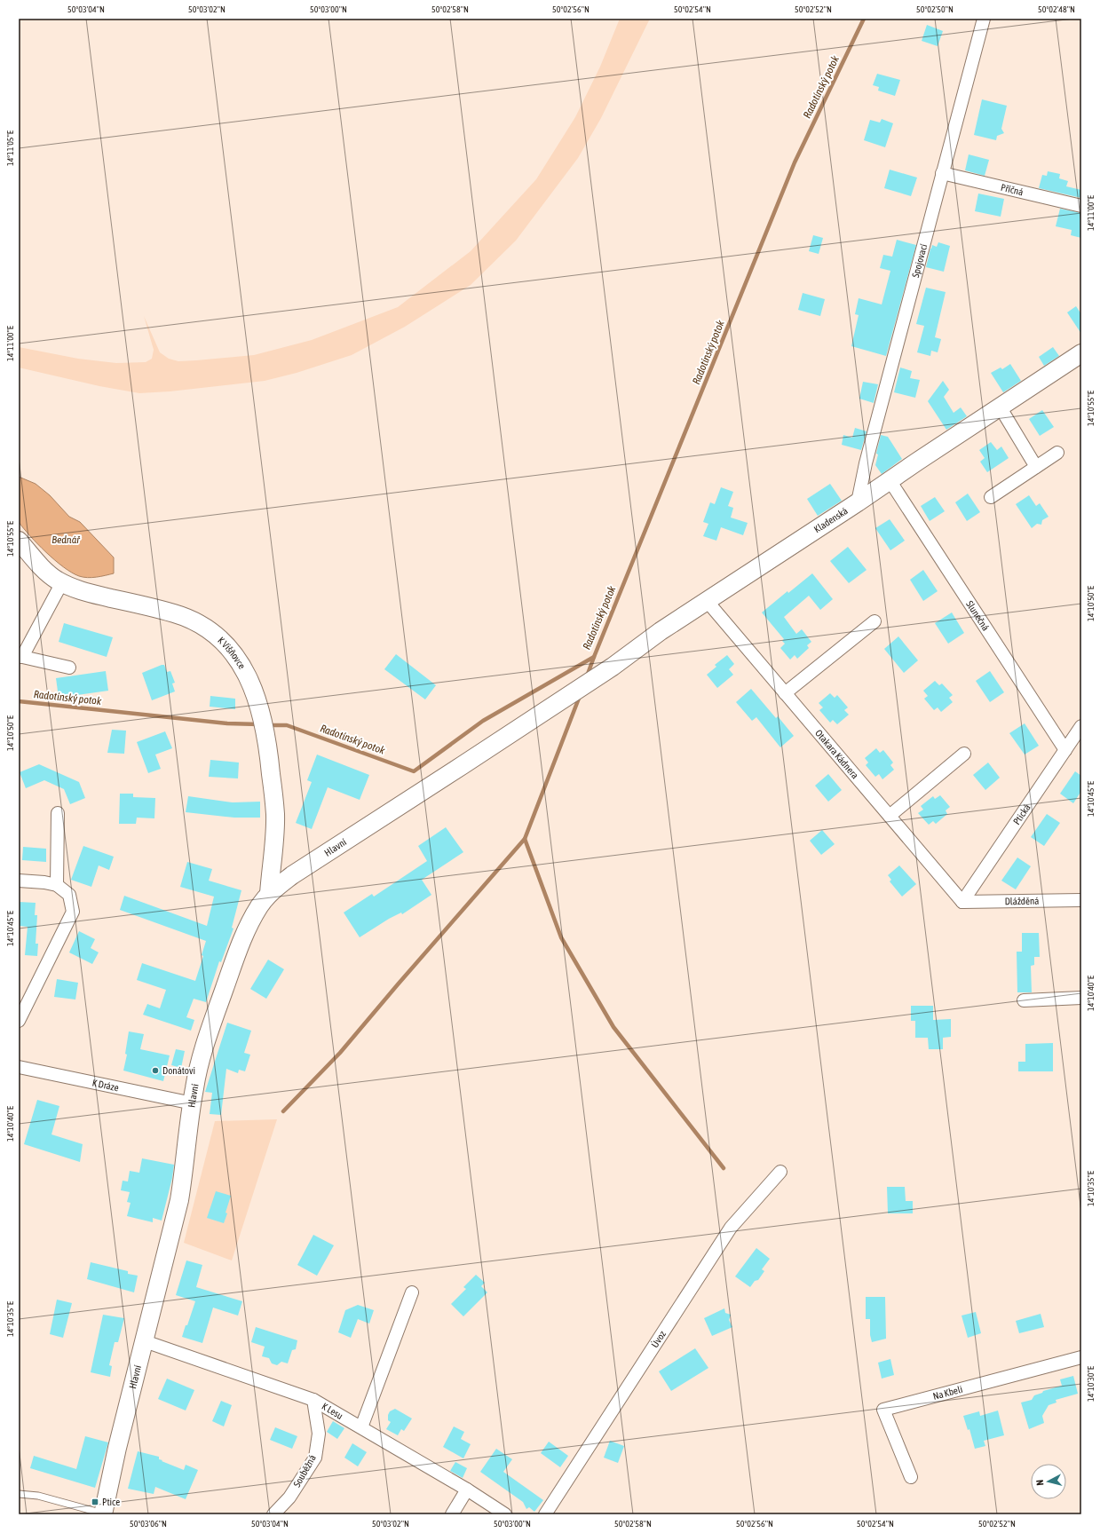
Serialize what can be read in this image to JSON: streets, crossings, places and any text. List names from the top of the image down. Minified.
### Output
{"streets":{"main road":["Kladenská","K Višňovce","Hlavní"],"street":["Příčná","Spojovací","Slunečná","Otakara Kádnera","Ptická","Dlážděná","K Dráze","Úvoz","Na Kbeli","K Lesu","Souběžná"]},"crossings":[["Příčná","Spojovací"],["Spojovací","Kladenská"],["Kladenská","Slunečná"],["Kladenská","Otakara Kádnera"],["Kladenská","Hlavní"],["Slunečná","Ptická"],["K Višňovce","Hlavní"],["Otakara Kádnera","Ptická"],["Otakara Kádnera","Dlážděná"],["Ptická","Dlážděná"],["Hlavní","K Dráze"],["Hlavní","K Lesu"],["K Lesu","Souběžná"]],"water":["Radotínský potok","Bednář"],"places":{"other":["Donátovi"],"transit":["Ptice"]},"north":"left","coordinates":["50°03'04\"N","50°03'02\"N","50°03'00\"N","50°02'58\"N","50°02'56\"N","50°02'54\"N","50°02'52\"N","50°02'50\"N","50°02'48\"N","14°11'05\"E","14°11'00\"E","14°10'55\"E","14°10'50\"E","14°10'45\"E","14°10'40\"E","14°10'35\"E","14°10'30\"E","50°03'06\"N"]}
